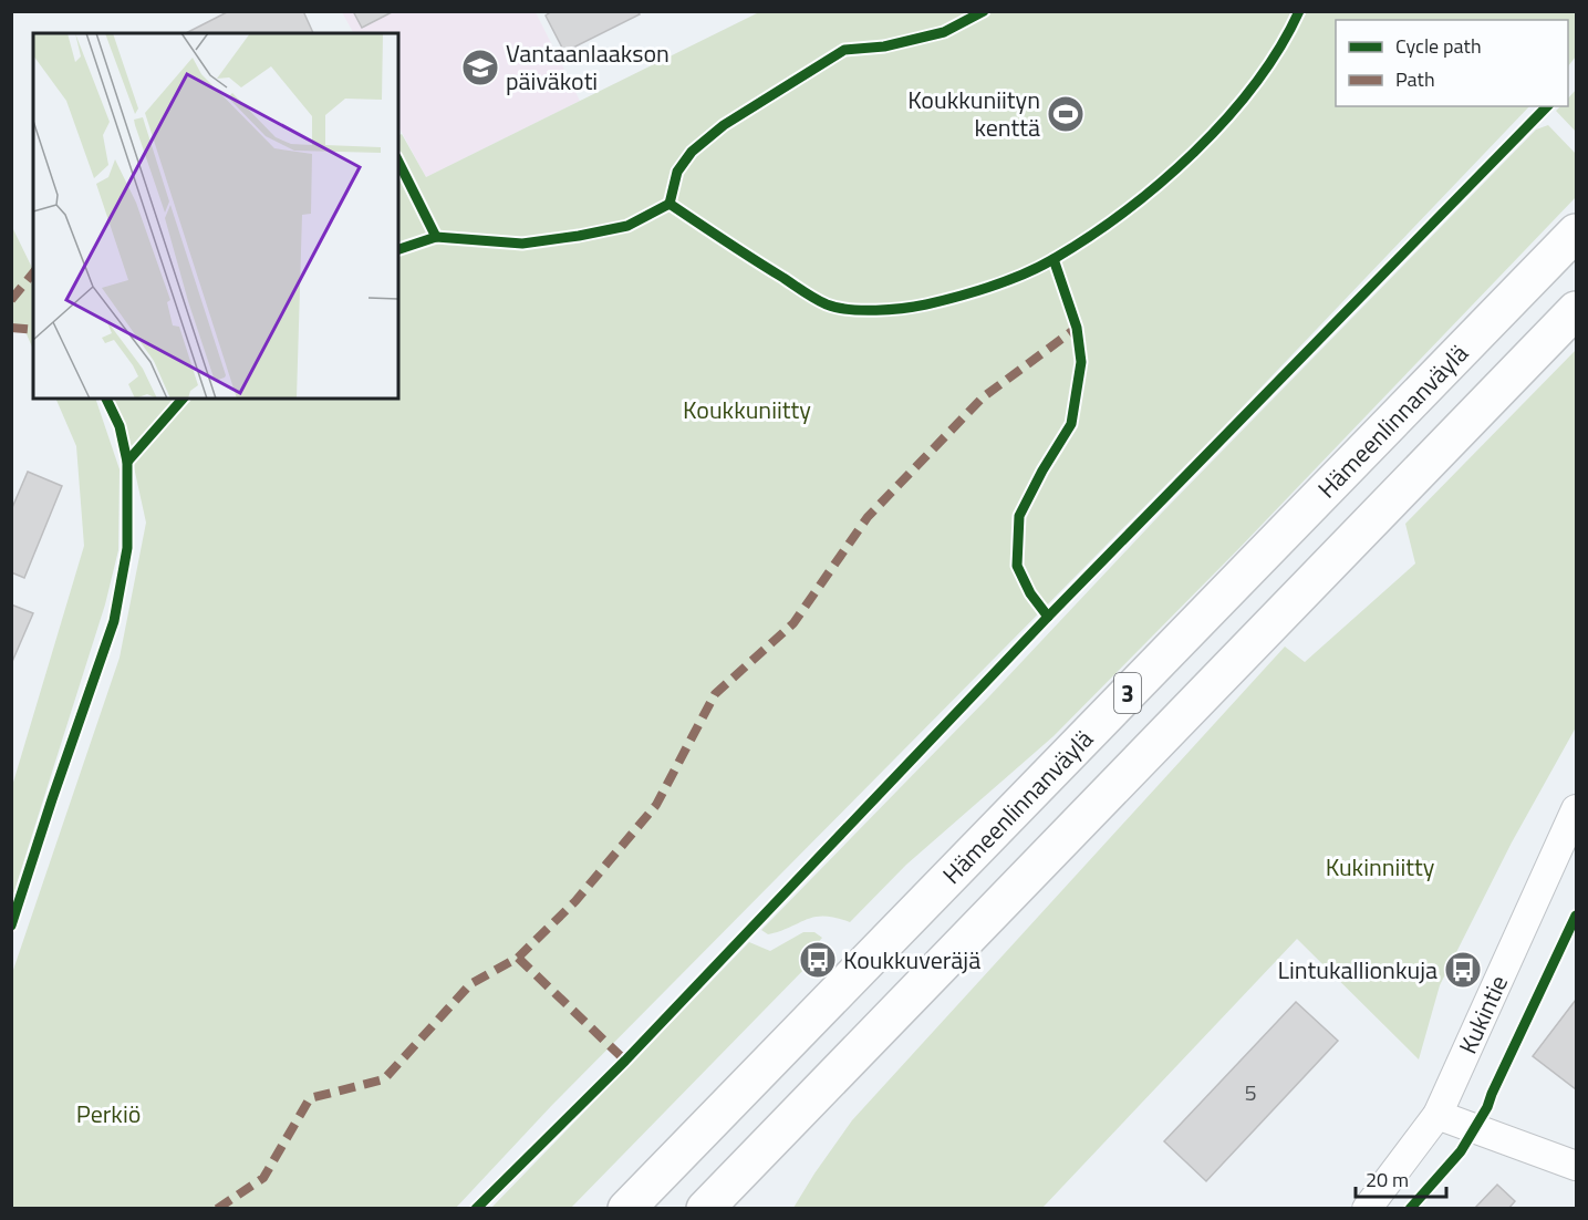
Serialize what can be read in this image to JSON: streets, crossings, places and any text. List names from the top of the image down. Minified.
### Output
{"streets":{"highway":["Hämeenlinnanväylä","3"],"street":["Kukintie"]},"parks":["Koukkuniitty","Kukinniitty","Perkiö"],"places":{"school or university":["Vantaanlaakson päiväkoti"],"sports":["Koukkuniityn kenttä"],"bus stop":["Koukkuveräjä","Lintukallionkuja"]},"house_numbers":["5"],"legend":["Cycle path","Path"],"scale_bar":"20 m"}
